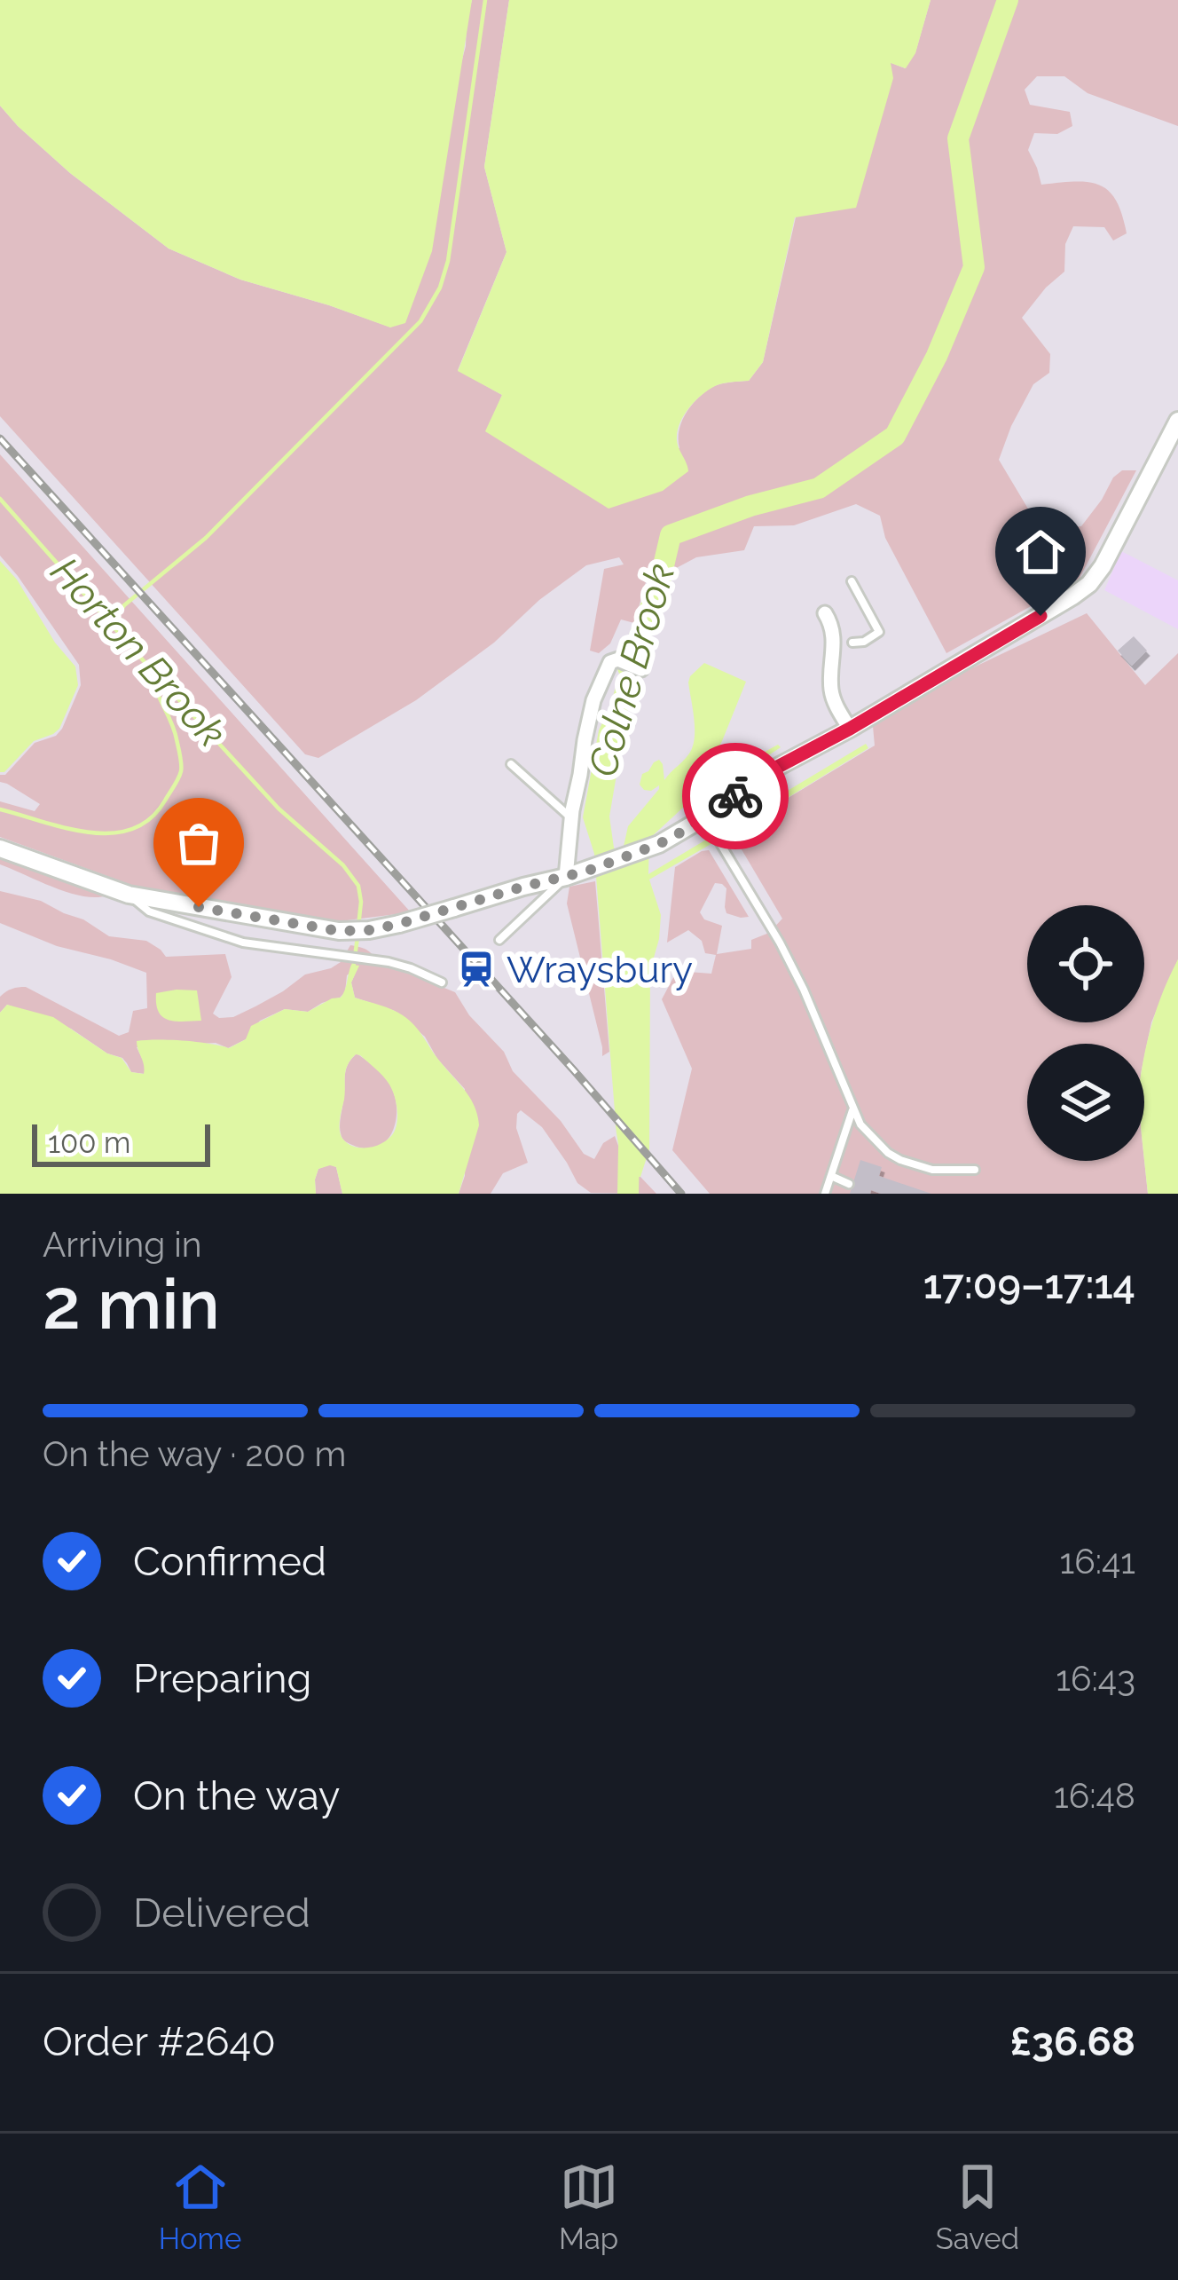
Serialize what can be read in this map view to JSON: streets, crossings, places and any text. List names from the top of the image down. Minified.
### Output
{"water":["Horton Brook","Colne Brook"],"places":{"station":["Wraysbury"]},"scale_bar":"100 m","page":{"scale":"100 m","heading":["2 min","Arriving in","17:09–17:14"],"panel":["Order #2640","£36.68"],"bar":"On the way · 200 m","list":[["Confirmed","16:41"],["Preparing","16:43"],["On the way","16:48"],"Delivered"],"tabs":["Home","Map","Saved"]}}
